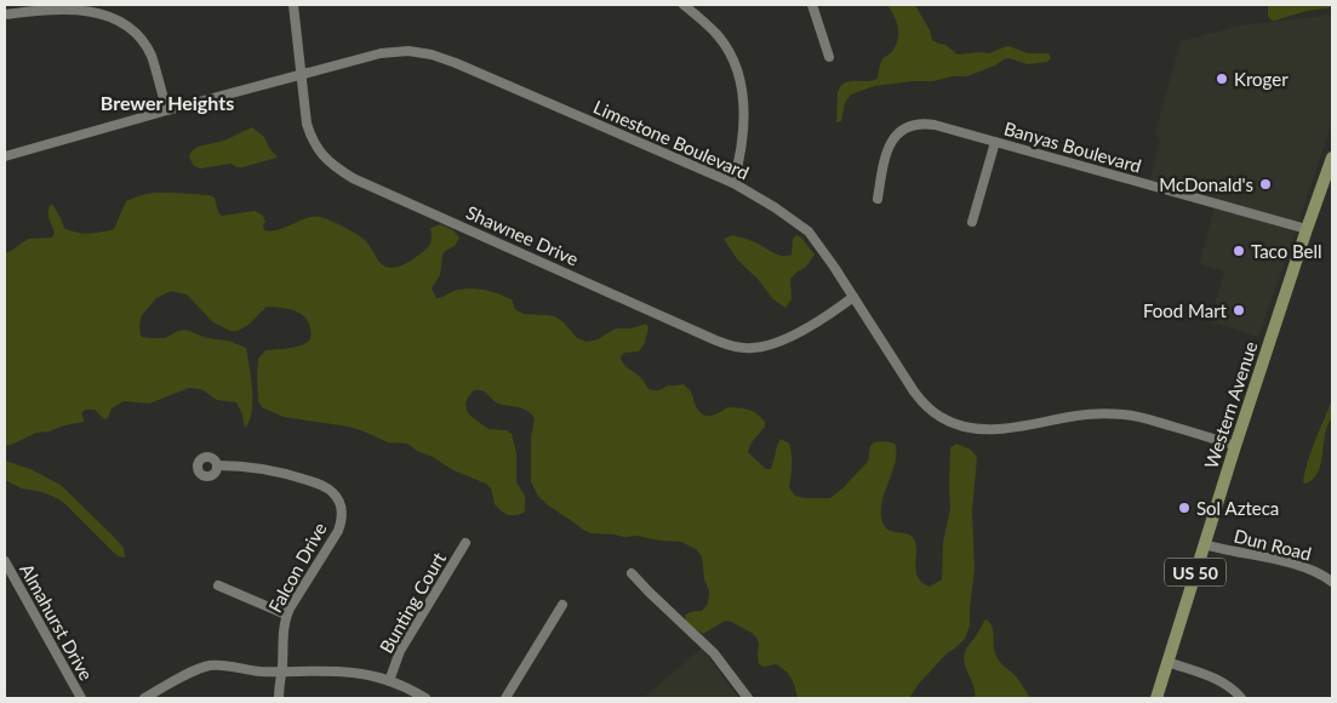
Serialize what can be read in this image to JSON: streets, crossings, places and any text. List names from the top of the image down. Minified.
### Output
{"streets":{"main road":["Western Avenue","US 50"],"street":["Limestone Boulevard","Banyas Boulevard","Shawnee Drive","Dun Road","Falcon Drive","Bunting Court","Almahurst Drive"]},"crossings":[["Limestone Boulevard","Shawnee Drive"],["Limestone Boulevard","Western Avenue"],["Banyas Boulevard","Western Avenue"],["Western Avenue","Dun Road"]],"districts":["Brewer Heights"],"places":["Kroger","McDonald's","Taco Bell","Food Mart","Sol Azteca"]}
